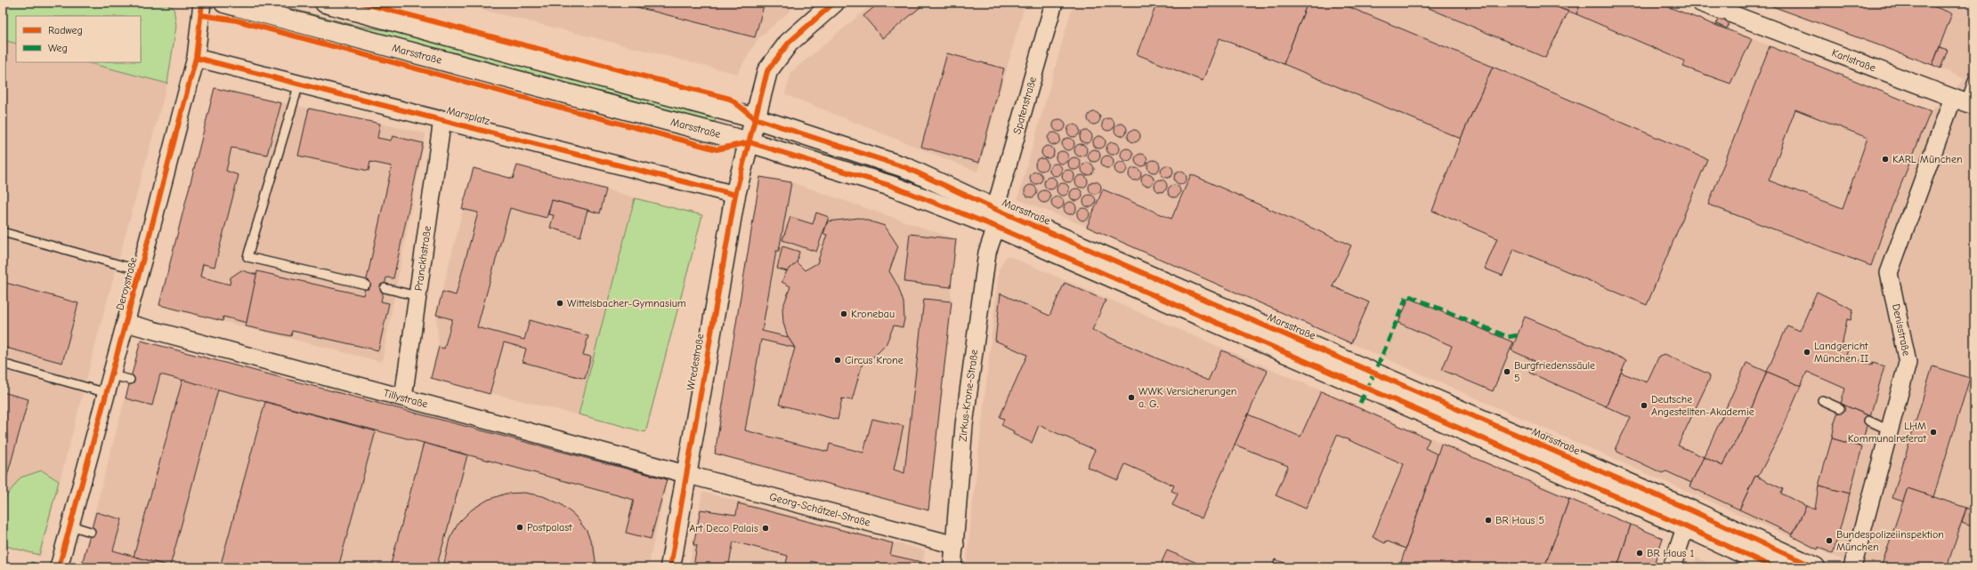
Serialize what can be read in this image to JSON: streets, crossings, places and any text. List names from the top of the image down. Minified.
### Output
{"streets":{"main road":["Marsstraße","Wredestraße"],"street":["Karlstraße","Spatenstraße","Marsplatz","Pranckhstraße","Deroystraße","Denisstraße","Zirkus-Krone-Straße","Tillystraße","Georg-Schätzel-Straße"]},"crossings":[["Marsstraße","Spatenstraße"],["Marsstraße","Wredestraße"],["Marsstraße","Zirkus-Krone-Straße"],["Karlstraße","Denisstraße"],["Spatenstraße","Zirkus-Krone-Straße"],["Marsplatz","Pranckhstraße"],["Marsplatz","Deroystraße"],["Marsplatz","Wredestraße"],["Pranckhstraße","Tillystraße"],["Deroystraße","Tillystraße"],["Wredestraße","Tillystraße"],["Wredestraße","Georg-Schätzel-Straße"],["Zirkus-Krone-Straße","Georg-Schätzel-Straße"],["Tillystraße","Georg-Schätzel-Straße"]],"places":["KARL München","Wittelsbacher-Gymnasium","Kronebau","Landgericht München II","Circus Krone","Burgfriedenssäule 5","WWK Versicherungen a. G.","Deutsche Angestellten-Akademie","LHM Kommunalreferat","BR Haus 5","Postpalast","Art Deco Palais","Bundespolizeiinspektion München","BR Haus 1"],"legend":["Radweg","Weg"]}
